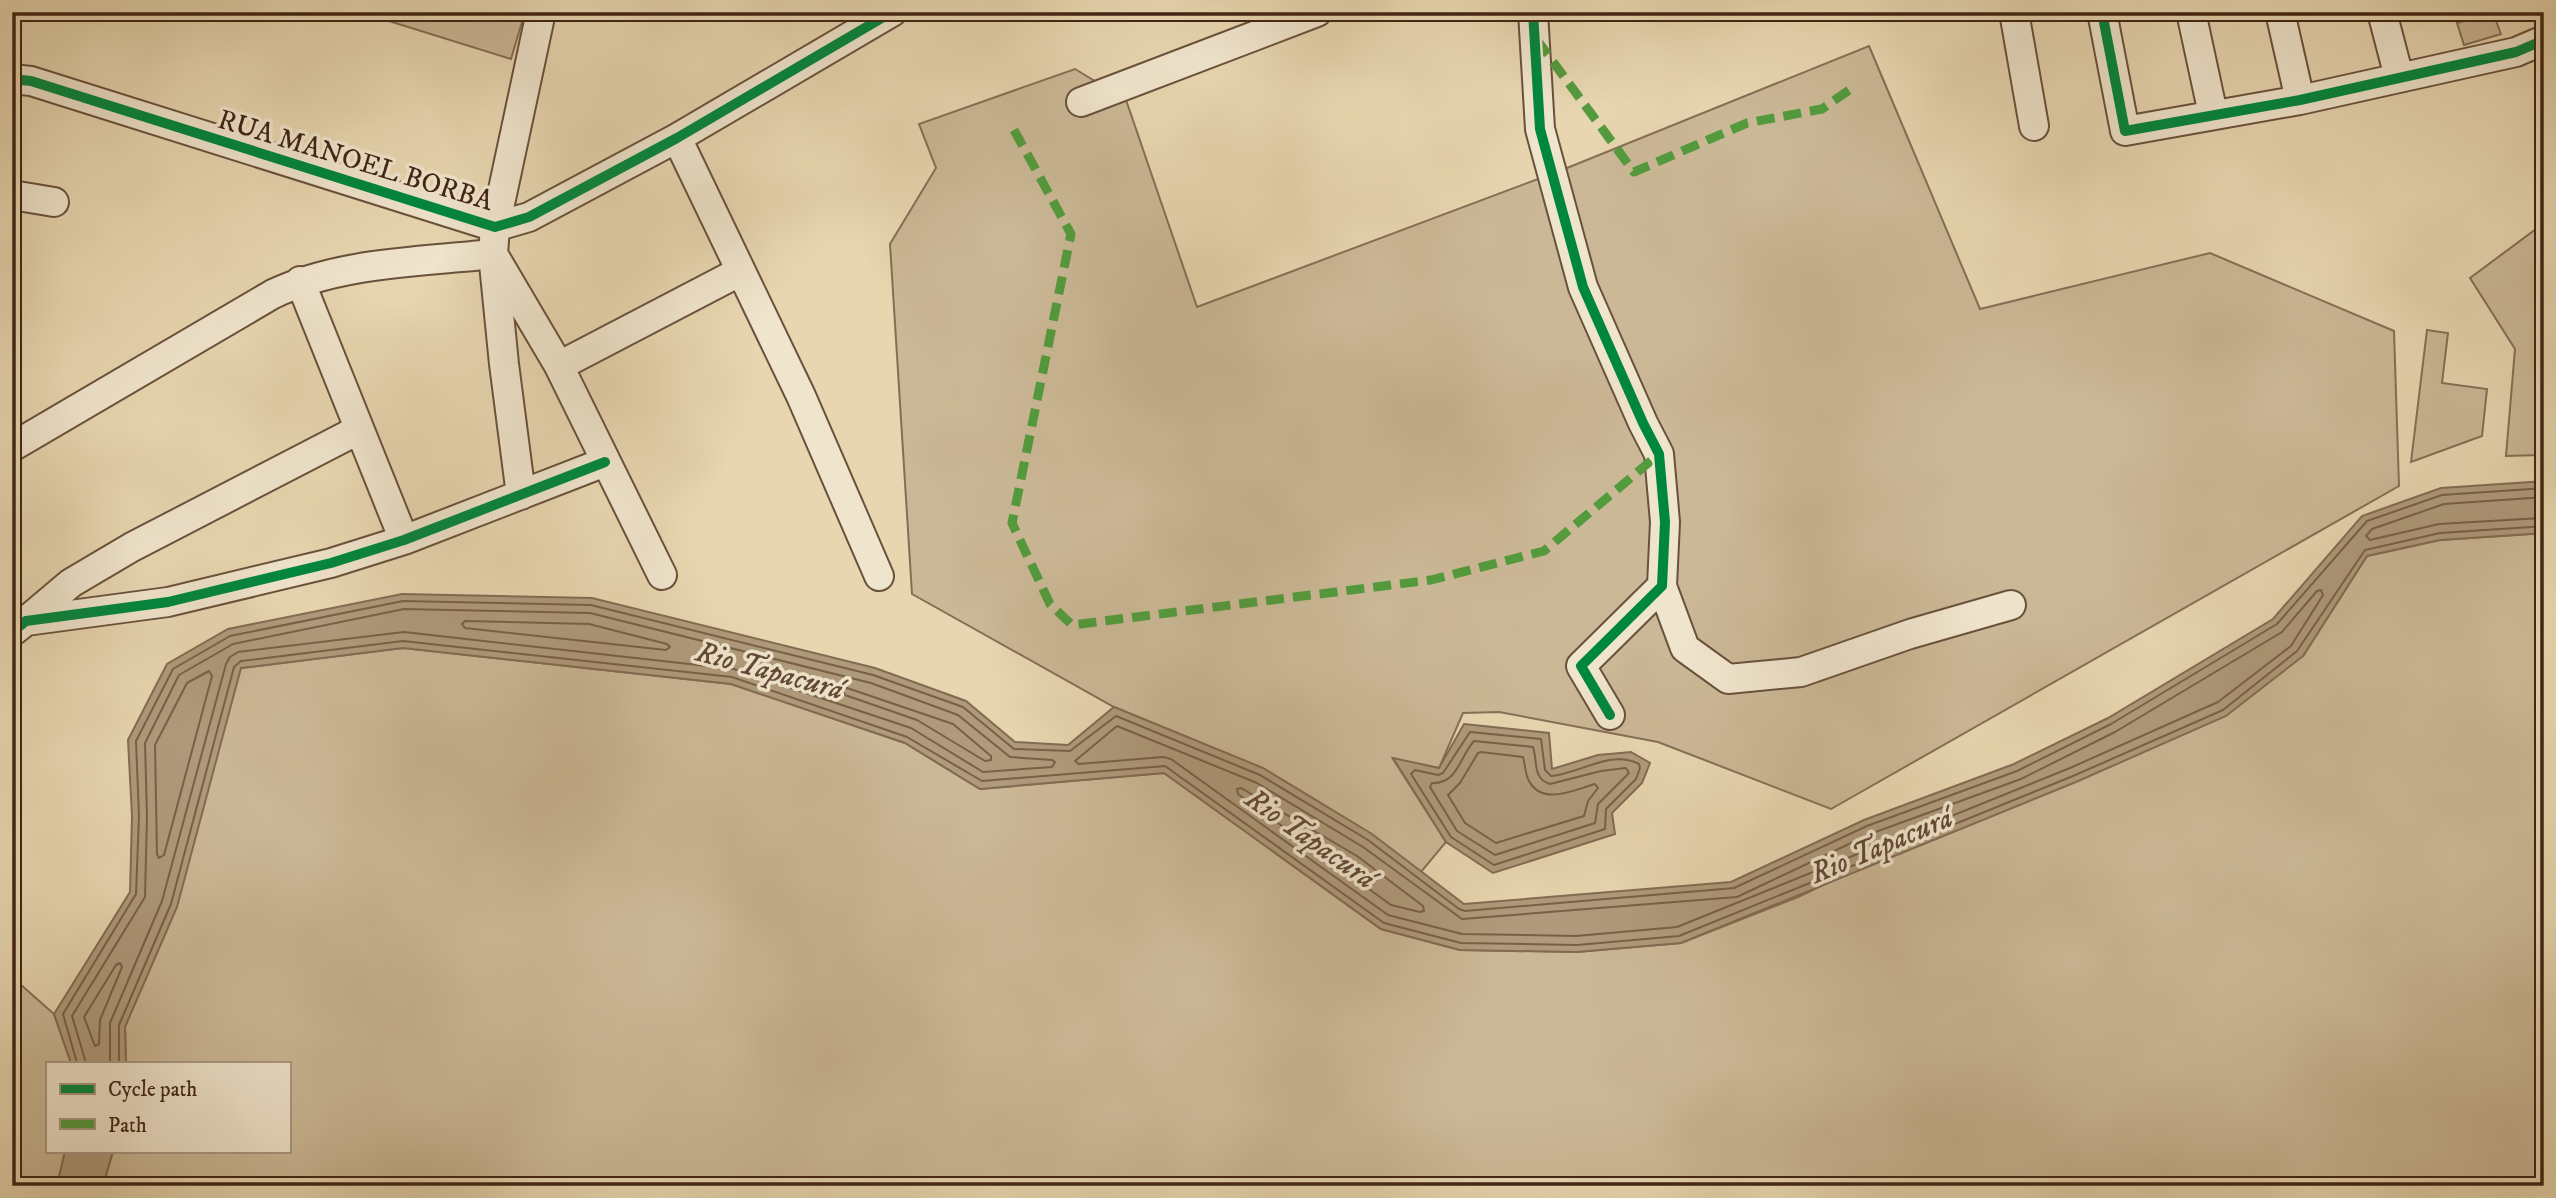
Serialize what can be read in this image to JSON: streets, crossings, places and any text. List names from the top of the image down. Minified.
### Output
{"streets":{"street":["RUA MANOEL BORBA"]},"water":["Rio Tapacurá"],"legend":["Cycle path","Path"]}
